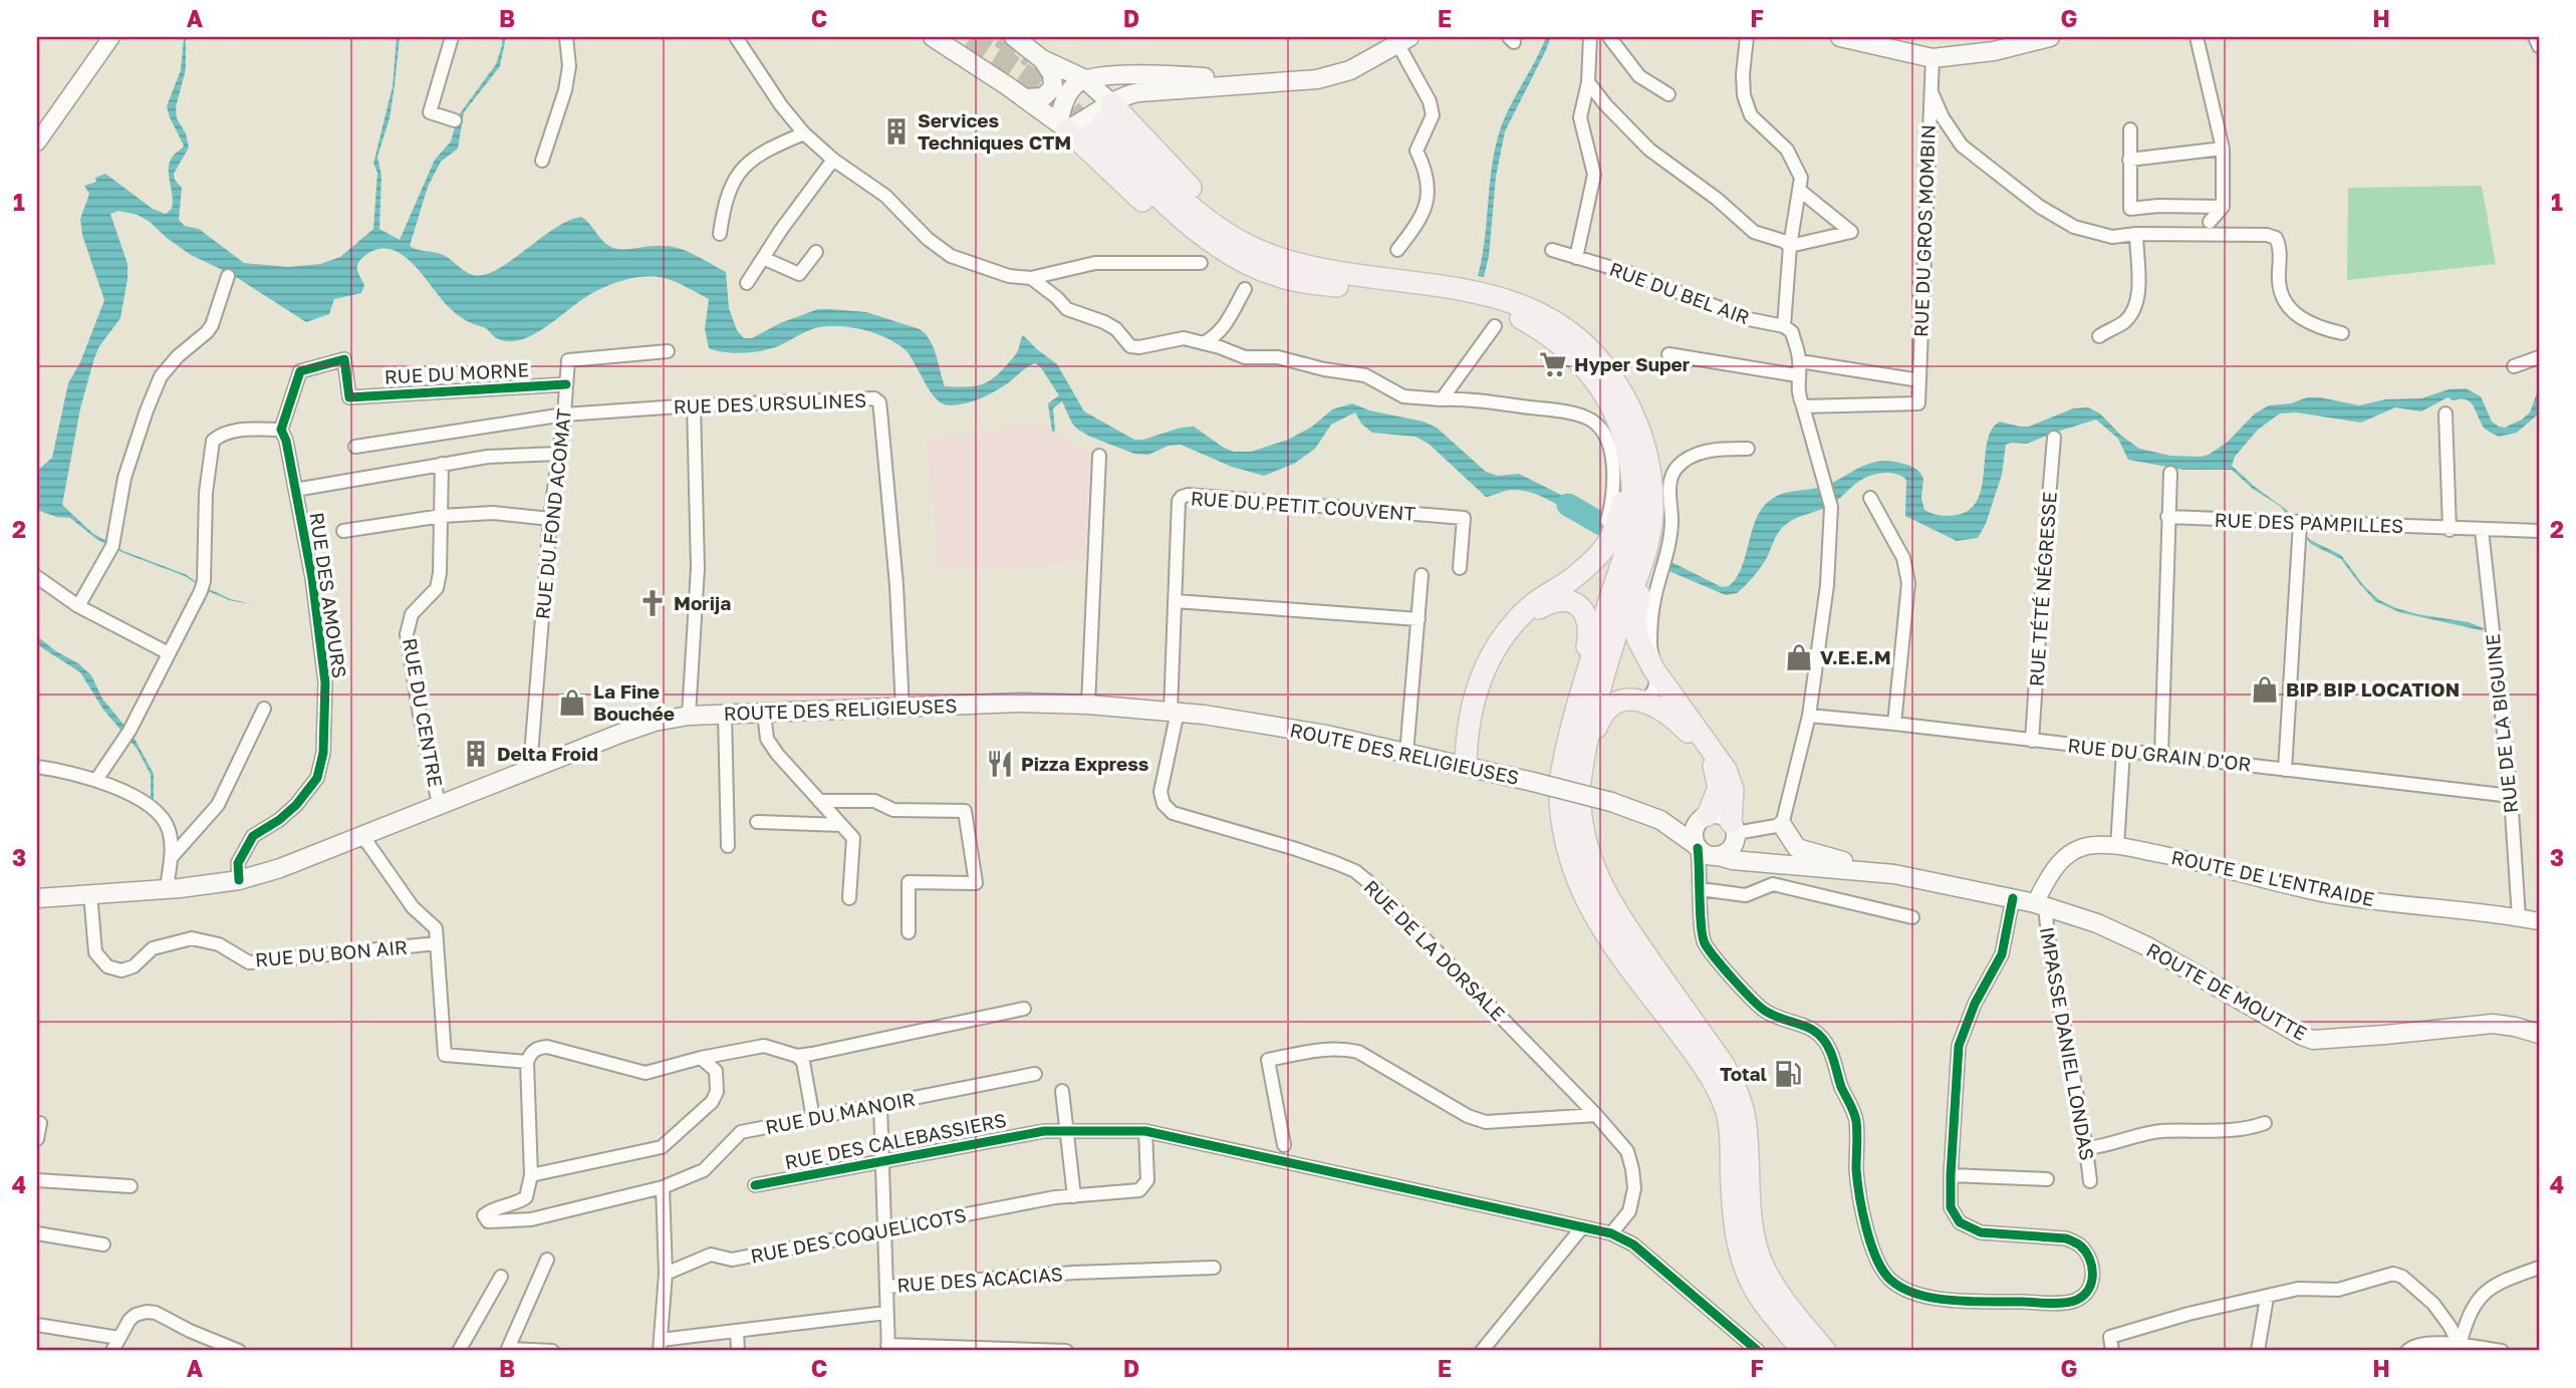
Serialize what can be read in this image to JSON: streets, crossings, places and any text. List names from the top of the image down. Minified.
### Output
{"streets":{"main road":["ROUTE DES RELIGIEUSES","ROUTE DE MOUTTE"],"street":["RUE DU GROS MOMBIN","RUE DU BEL AIR","RUE DU MORNE","RUE DES URSULINES","RUE DU PETIT COUVENT","RUE DU FOND ACOMAT","RUE DES PAMPILLES","RUE TÉTÉ NÉGRESSE","RUE DES AMOURS","RUE DU CENTRE","RUE DE LA BIGUINE","RUE DU GRAIN D'OR","ROUTE DE L'ENTRAIDE","RUE DE LA DORSALE","RUE DU BON AIR","IMPASSE DANIEL LONDAS","RUE DU MANOIR","RUE DES CALEBASSIERS","RUE DES COQUELICOTS","RUE DES ACACIAS"]},"crossings":[["RUE DU MORNE","RUE DU FOND ACOMAT"],["RUE DU MORNE","RUE DES AMOURS"],["RUE DES URSULINES","RUE DU FOND ACOMAT"],["RUE DES URSULINES","ROUTE DES RELIGIEUSES"],["RUE DU PETIT COUVENT","ROUTE DES RELIGIEUSES"],["RUE DU PETIT COUVENT","RUE DE LA DORSALE"],["RUE DU FOND ACOMAT","ROUTE DES RELIGIEUSES"],["RUE DES PAMPILLES","RUE DE LA BIGUINE"],["RUE TÉTÉ NÉGRESSE","RUE DU GRAIN D'OR"],["RUE DES AMOURS","ROUTE DES RELIGIEUSES"],["ROUTE DES RELIGIEUSES","RUE DU CENTRE"],["ROUTE DES RELIGIEUSES","ROUTE DE L'ENTRAIDE"],["ROUTE DES RELIGIEUSES","RUE DE LA DORSALE"],["ROUTE DES RELIGIEUSES","RUE DU BON AIR"],["ROUTE DES RELIGIEUSES","ROUTE DE MOUTTE"],["ROUTE DES RELIGIEUSES","IMPASSE DANIEL LONDAS"],["RUE DE LA BIGUINE","RUE DU GRAIN D'OR"],["RUE DE LA BIGUINE","ROUTE DE L'ENTRAIDE"],["ROUTE DE L'ENTRAIDE","ROUTE DE MOUTTE"],["ROUTE DE L'ENTRAIDE","IMPASSE DANIEL LONDAS"],["RUE DE LA DORSALE","RUE DES CALEBASSIERS"],["ROUTE DE MOUTTE","IMPASSE DANIEL LONDAS"],["RUE DES CALEBASSIERS","RUE DES COQUELICOTS"]],"places":{"building":["Services Techniques CTM","Delta Froid"],"supermarket":["Hyper Super"],"church":["Morija"],"shop":["V.E.E.M","BIP BIP LOCATION","La Fine Bouchée"],"restaurant":["Pizza Express"],"fuel station":["Total"]},"grid":{"columns":["A","B","C","D","E","F","G","H"],"rows":["1","2","3","4"]}}
